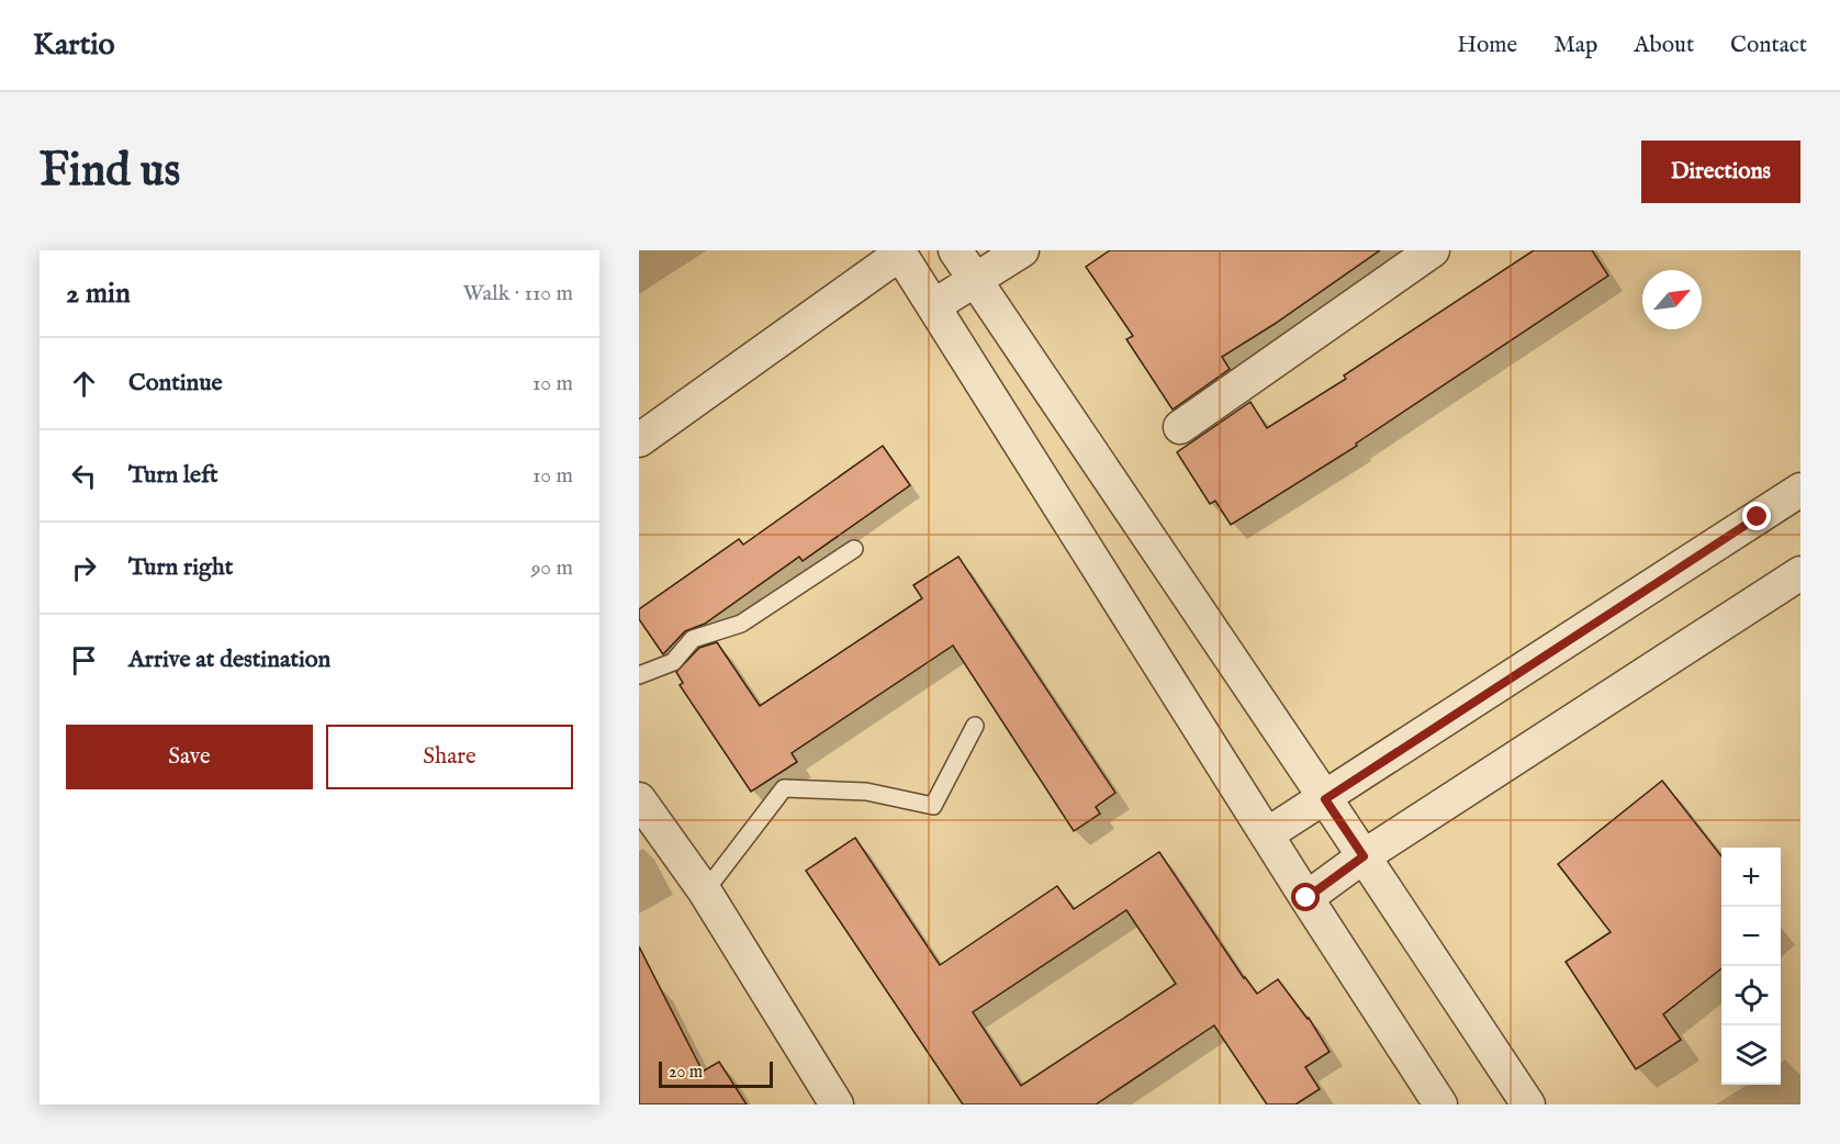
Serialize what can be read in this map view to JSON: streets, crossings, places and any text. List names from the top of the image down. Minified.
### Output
{"scale_bar":"20 m","north":"top right","page":{"header":"Kartio","nav":["Home","Map","About","Contact"],"buttons":["Directions",["Save","Share"]],"title":"Find us","heading":["2 min","Walk · 110 m"],"list":[["Continue","10 m"],["Turn left","10 m"],["Turn right","90 m"],"Arrive at destination"],"map_buttons":["+","−"],"scale":"20 m"}}
